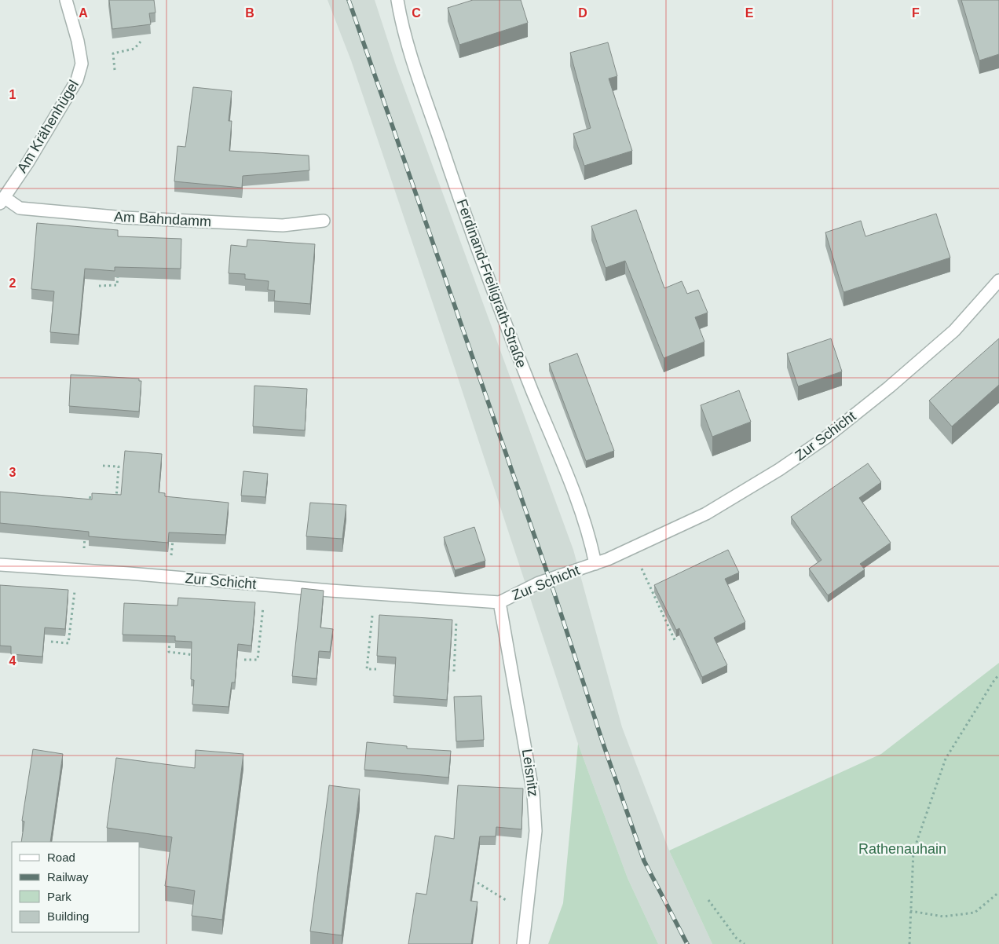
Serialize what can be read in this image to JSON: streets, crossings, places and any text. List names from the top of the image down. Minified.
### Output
{"streets":{"street":["Am Krähenhügel","Am Bahndamm","Ferdinand-Freiligrath-Straße","Zur Schicht","Leisnitz"]},"crossings":[["Am Krähenhügel","Am Bahndamm"],["Ferdinand-Freiligrath-Straße","Zur Schicht"],["Zur Schicht","Leisnitz"]],"parks":["Rathenauhain"],"legend":["Road","Railway","Park","Building"],"grid":{"columns":["A","B","C","D","E","F"],"rows":["1","2","3","4"]}}
